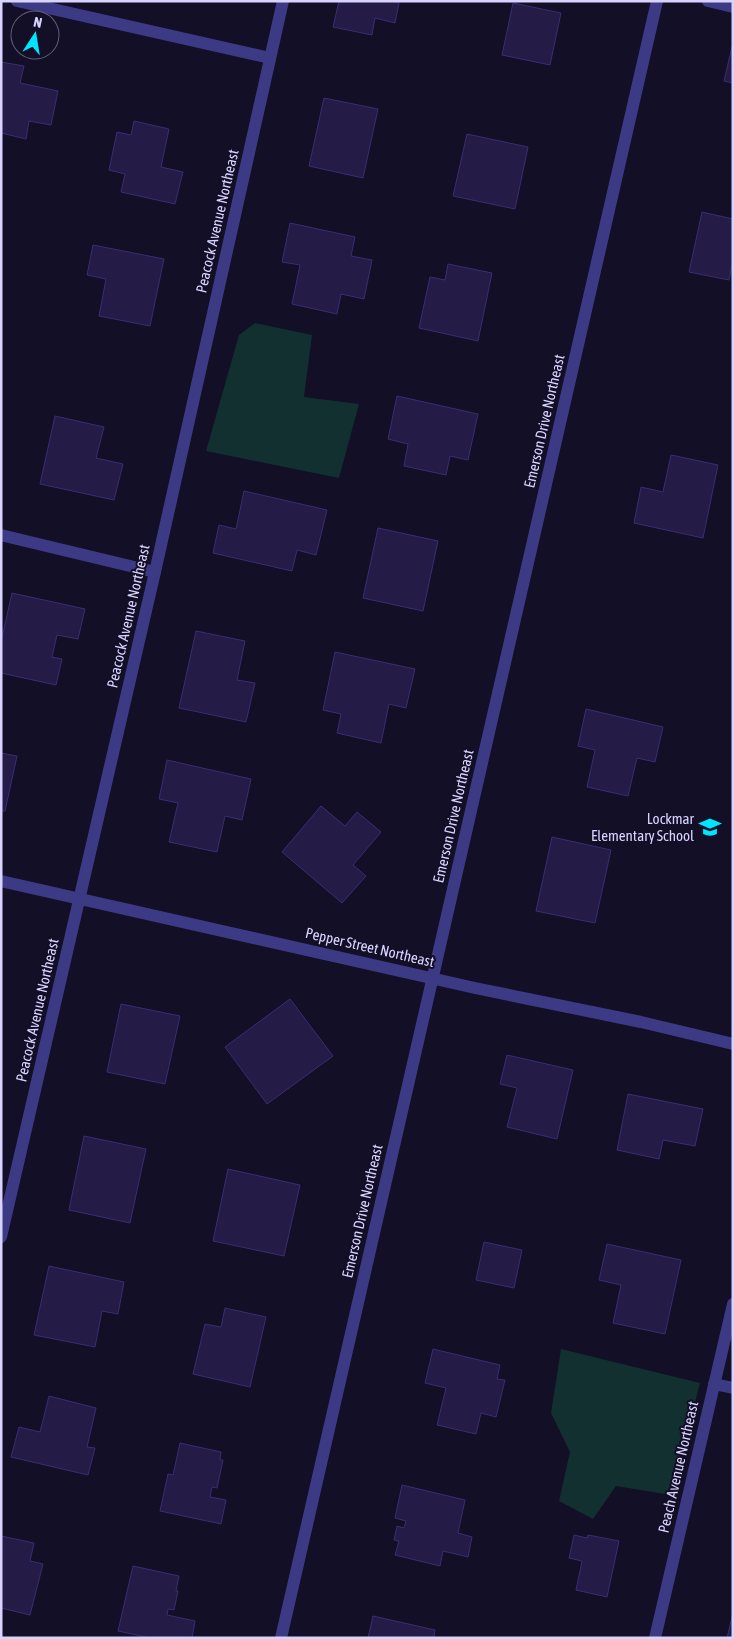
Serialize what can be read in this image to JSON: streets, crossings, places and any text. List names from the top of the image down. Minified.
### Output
{"streets":{"street":["Peacock Avenue Northeast","Emerson Drive Northeast","Pepper Street Northeast","Peach Avenue Northeast"]},"crossings":[["Peacock Avenue Northeast","Pepper Street Northeast"],["Emerson Drive Northeast","Pepper Street Northeast"]],"places":{"school or university":["Lockmar Elementary School"]},"north":"top"}
